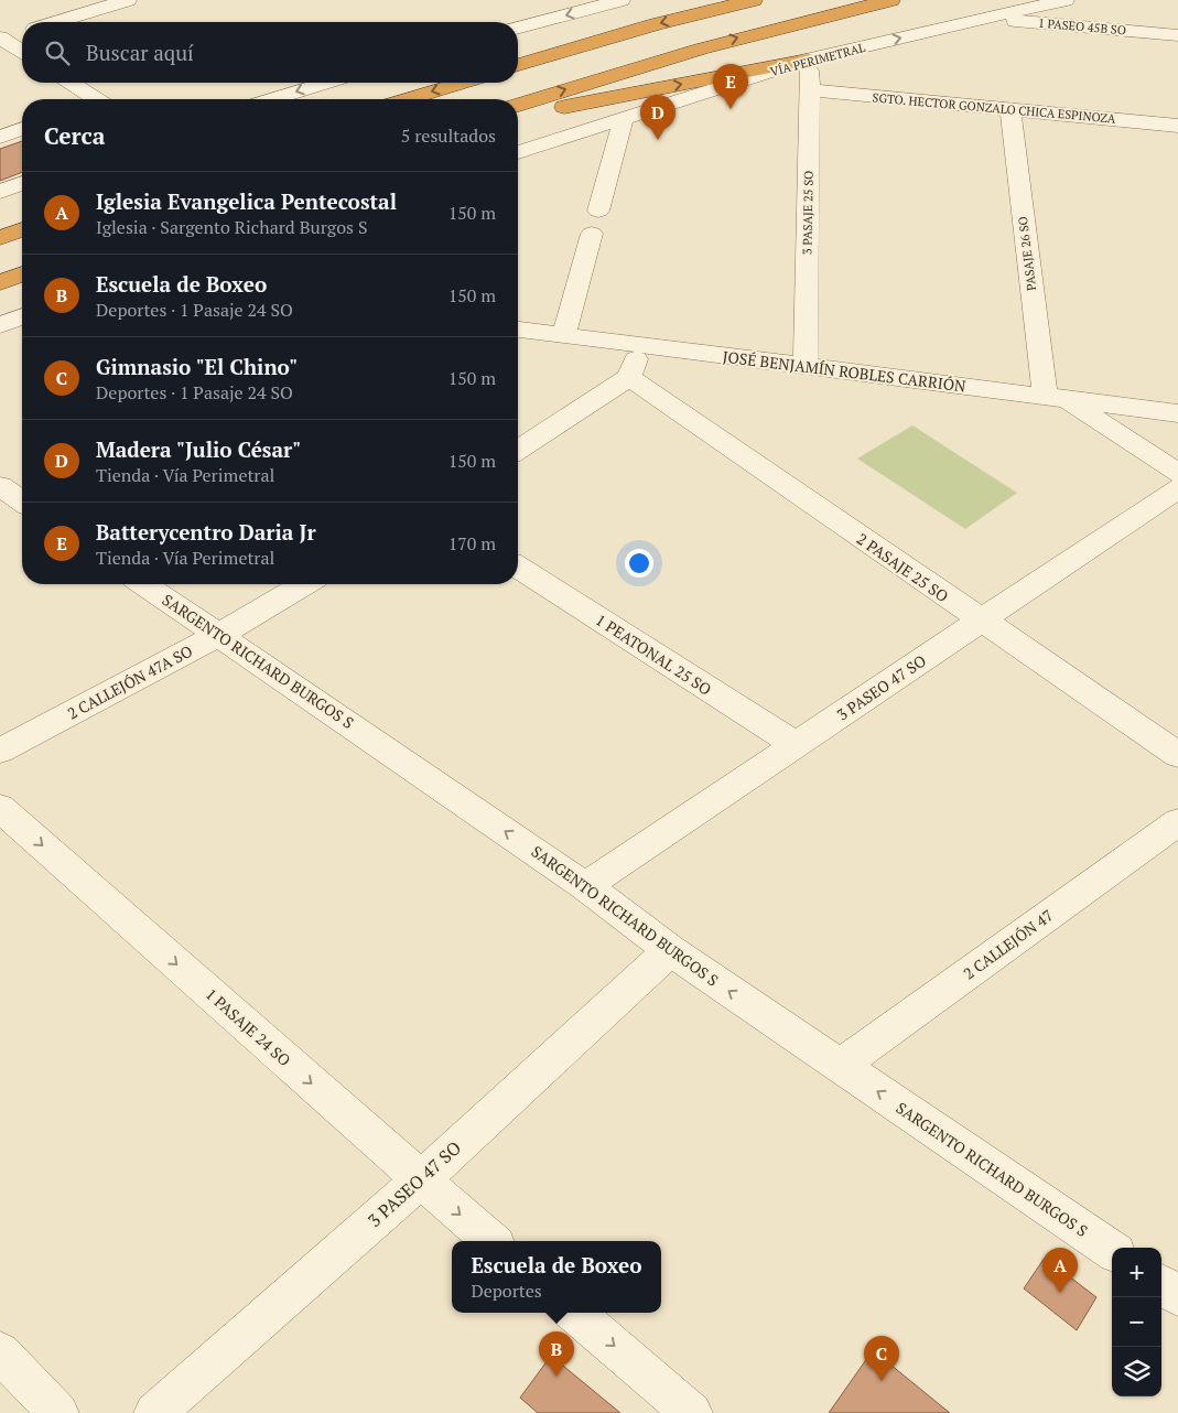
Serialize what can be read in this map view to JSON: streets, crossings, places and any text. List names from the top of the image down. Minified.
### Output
{"streets":{"street":["1 PASEO 45B SO","VÍA PERIMETRAL","SGTO. HECTOR GONZALO CHICA ESPINOZA","3 PASAJE 25 SO","PASAJE 26 SO","JOSÉ BENJAMÍN ROBLES CARRIÓN","2 PASAJE 25 SO","1 PEATONAL 25 SO","SARGENTO RICHARD BURGOS S","2 CALLEJÓN 47A SO","3 PASEO 47 SO","2 CALLEJÓN 47","1 PASAJE 24 SO"]},"crossings":[["1 PASEO 45B SO","VÍA PERIMETRAL"],["VÍA PERIMETRAL","3 PASAJE 25 SO"],["SGTO. HECTOR GONZALO CHICA ESPINOZA","3 PASAJE 25 SO"],["SGTO. HECTOR GONZALO CHICA ESPINOZA","PASAJE 26 SO"],["3 PASAJE 25 SO","JOSÉ BENJAMÍN ROBLES CARRIÓN"],["PASAJE 26 SO","JOSÉ BENJAMÍN ROBLES CARRIÓN"],["2 PASAJE 25 SO","3 PASEO 47 SO"],["1 PEATONAL 25 SO","3 PASEO 47 SO"],["SARGENTO RICHARD BURGOS S","2 CALLEJÓN 47A SO"],["SARGENTO RICHARD BURGOS S","3 PASEO 47 SO"],["SARGENTO RICHARD BURGOS S","2 CALLEJÓN 47"],["3 PASEO 47 SO","1 PASAJE 24 SO"]],"one_way":["SARGENTO RICHARD BURGOS S","1 PASAJE 24 SO"],"page":{"search":"Buscar aquí","pins":["E","D","A","B","C"],"heading":["Cerca","5 resultados"],"list":[{"mark":"A","name":"Iglesia Evangelica Pentecostal","note":"Iglesia · Sargento Richard Burgos S","value":"150 m"},{"mark":"B","name":"Escuela de Boxeo","note":"Deportes · 1 Pasaje 24 SO","value":"150 m"},{"mark":"C","name":"Gimnasio \"El Chino\"","note":"Deportes · 1 Pasaje 24 SO","value":"150 m"},{"mark":"D","name":"Madera \"Julio César\"","note":"Tienda · Vía Perimetral","value":"150 m"},{"mark":"E","name":"Batterycentro Daria Jr","note":"Tienda · Vía Perimetral","value":"170 m"}],"popup":["Escuela de Boxeo","Deportes"],"map_buttons":["+","−"]}}
